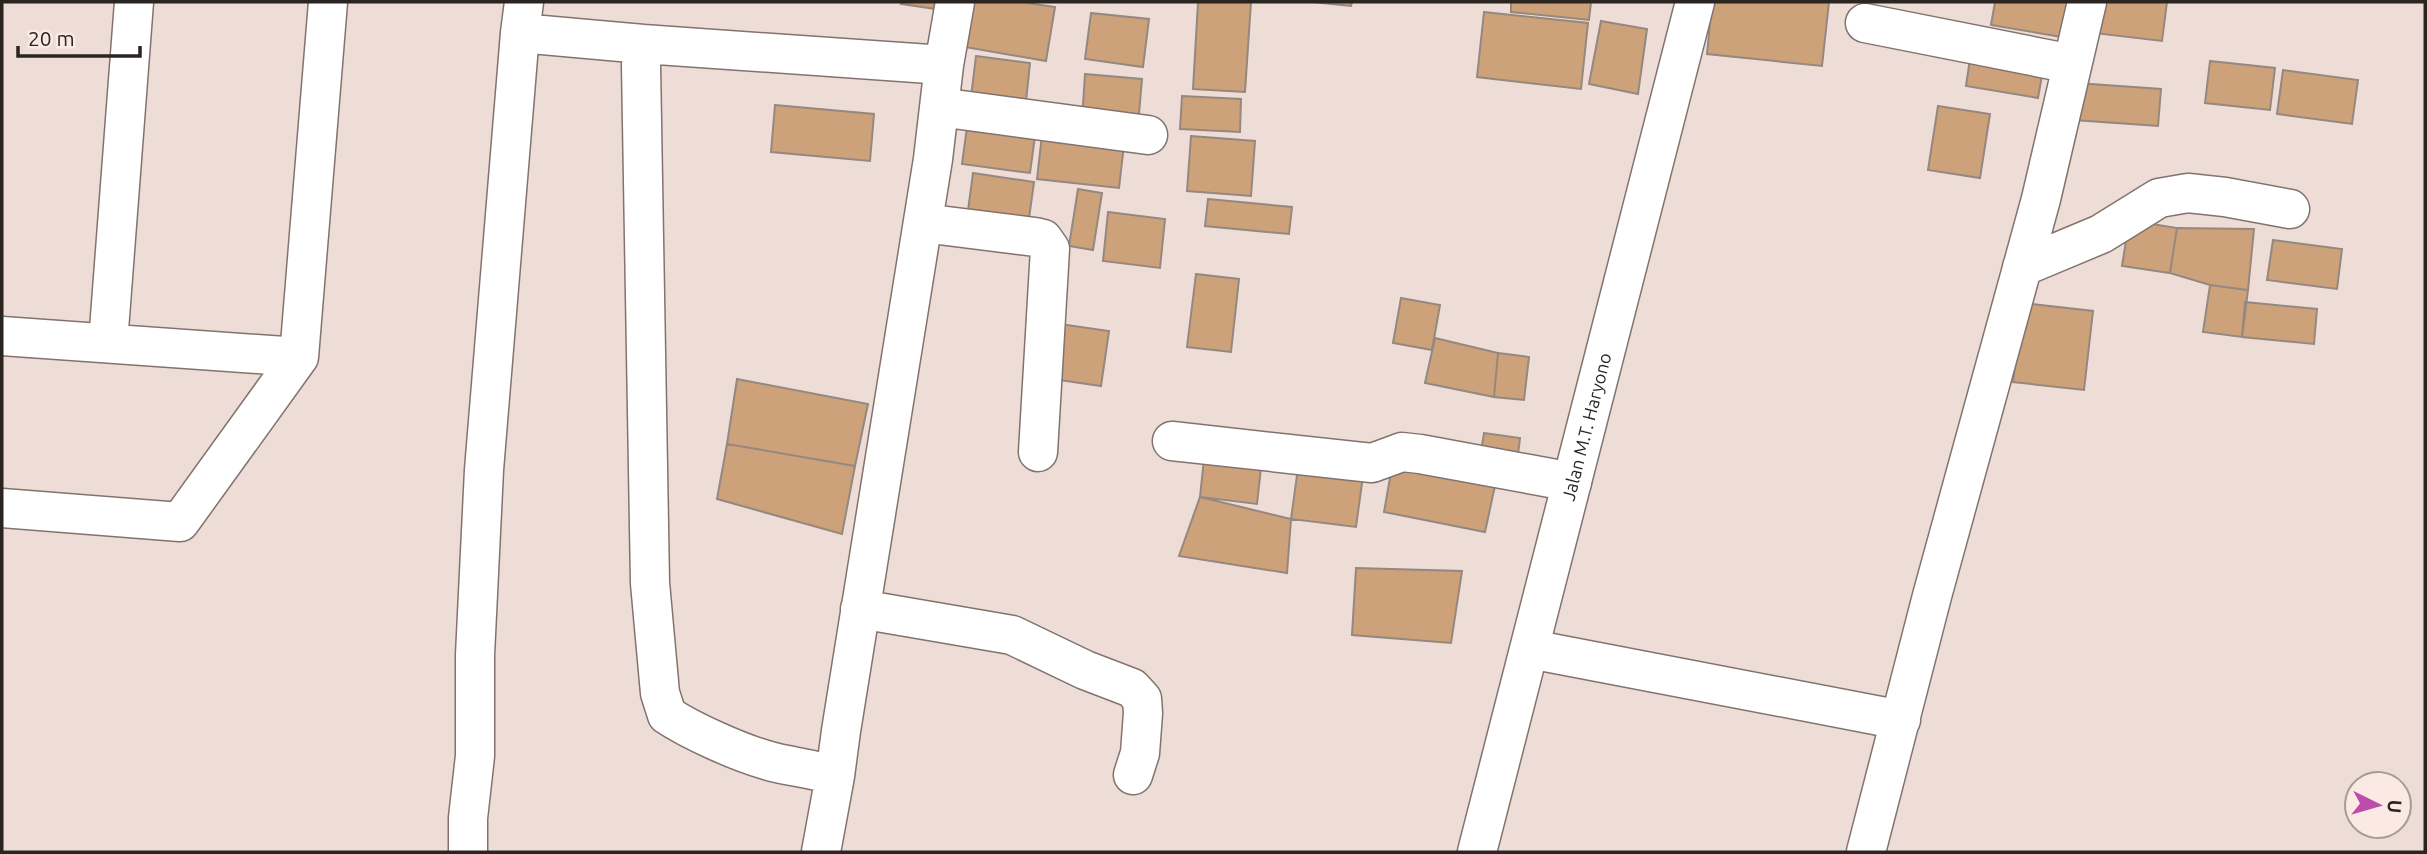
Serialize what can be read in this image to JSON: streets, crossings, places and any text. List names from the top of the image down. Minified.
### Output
{"streets":{"street":["Jalan M.T. Haryono"]},"scale_bar":"20 m","north":"right"}
